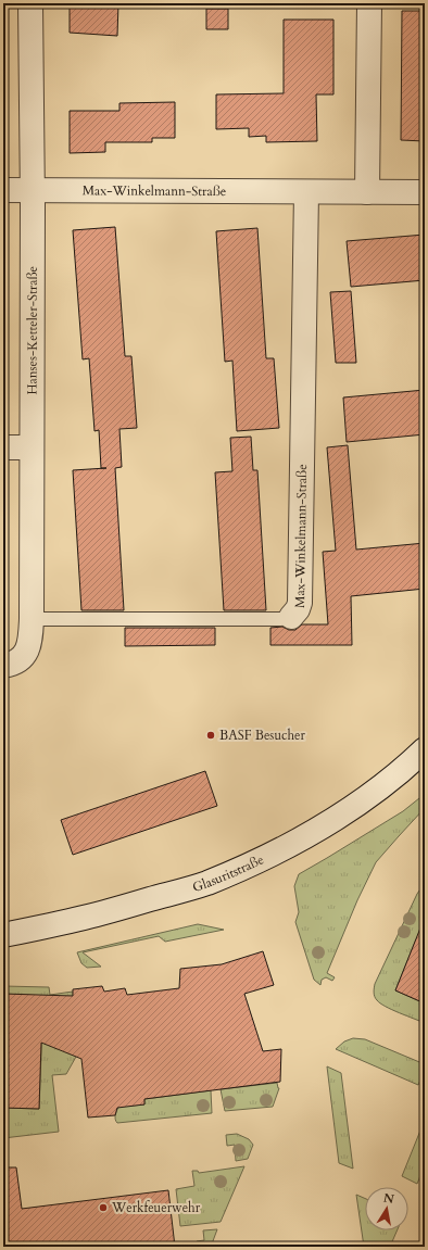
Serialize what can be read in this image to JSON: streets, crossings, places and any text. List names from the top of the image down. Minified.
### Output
{"streets":{"street":["Max-Winkelmann-Straße","Hanses-Ketteler-Straße","Glasuritstraße"]},"crossings":[["Max-Winkelmann-Straße","Hanses-Ketteler-Straße"]],"places":["BASF Besucher","Werkfeuerwehr"],"north":"top"}
